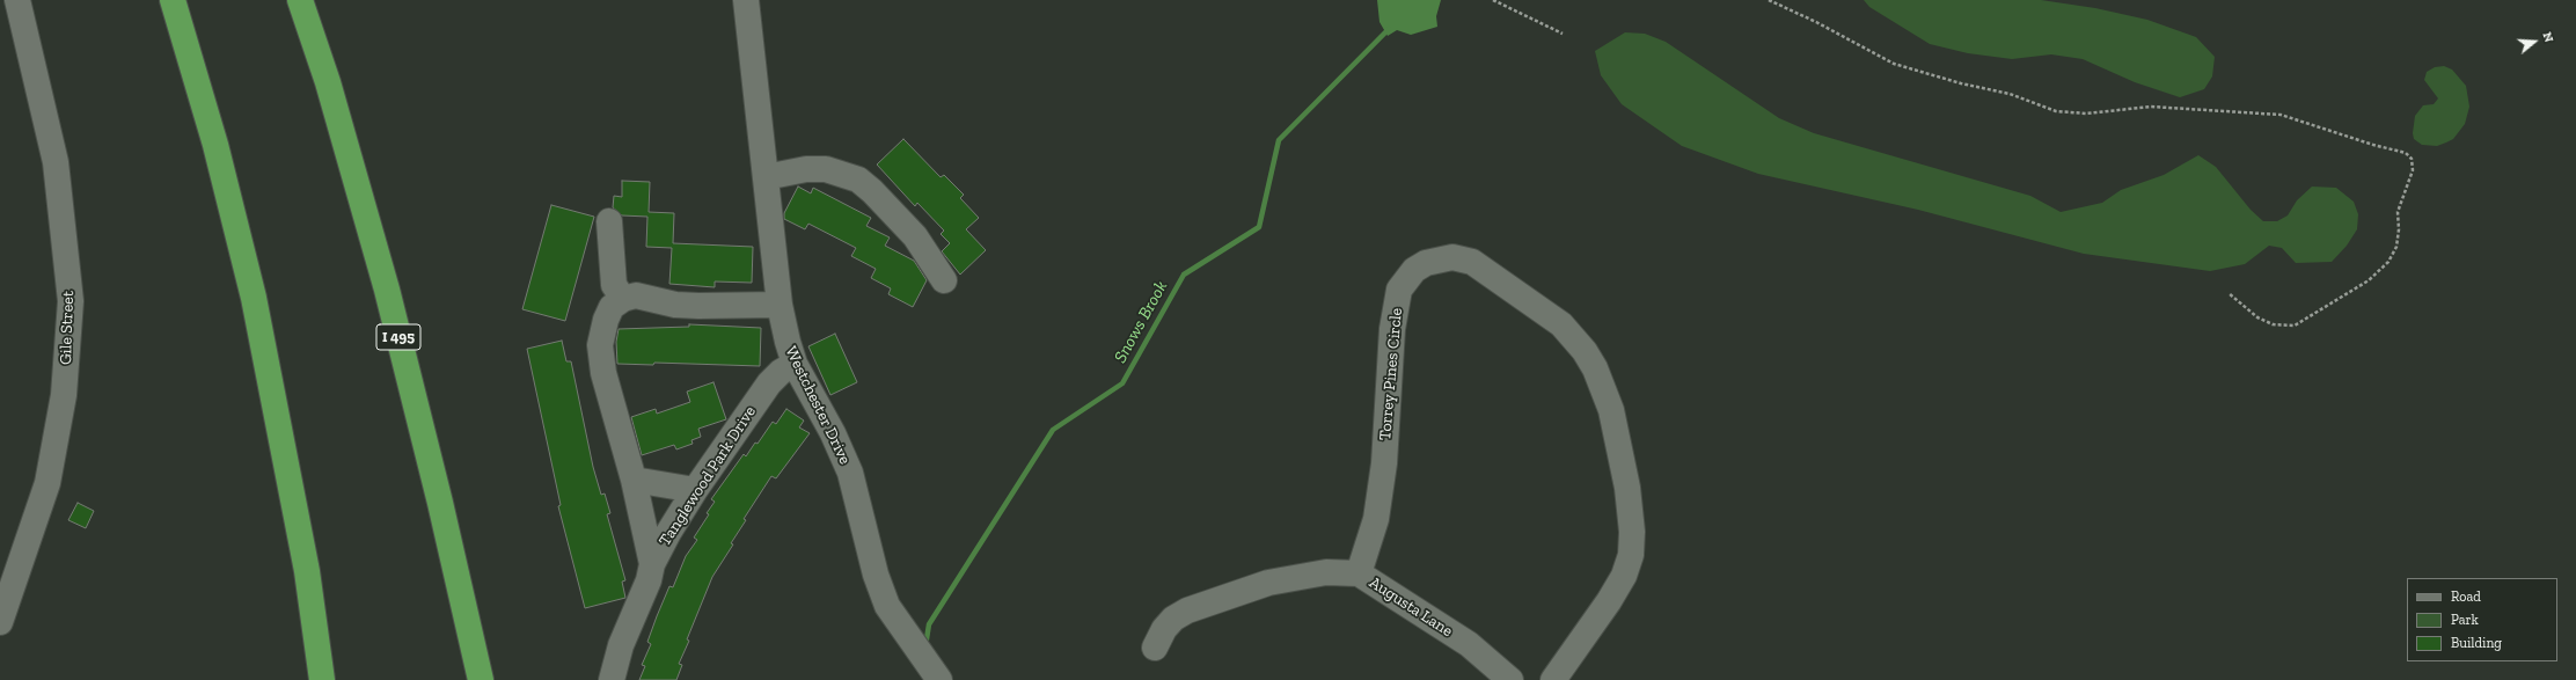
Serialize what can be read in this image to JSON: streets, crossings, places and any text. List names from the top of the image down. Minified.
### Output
{"streets":{"highway":["I 495"],"street":["Gile Street","Torrey Pines Circle","Westchester Drive","Tanglewood Park Drive","Augusta Lane"]},"crossings":[["Torrey Pines Circle","Augusta Lane"],["Westchester Drive","Tanglewood Park Drive"]],"water":["Snows Brook"],"legend":["Road","Park","Building"],"north":"right"}
